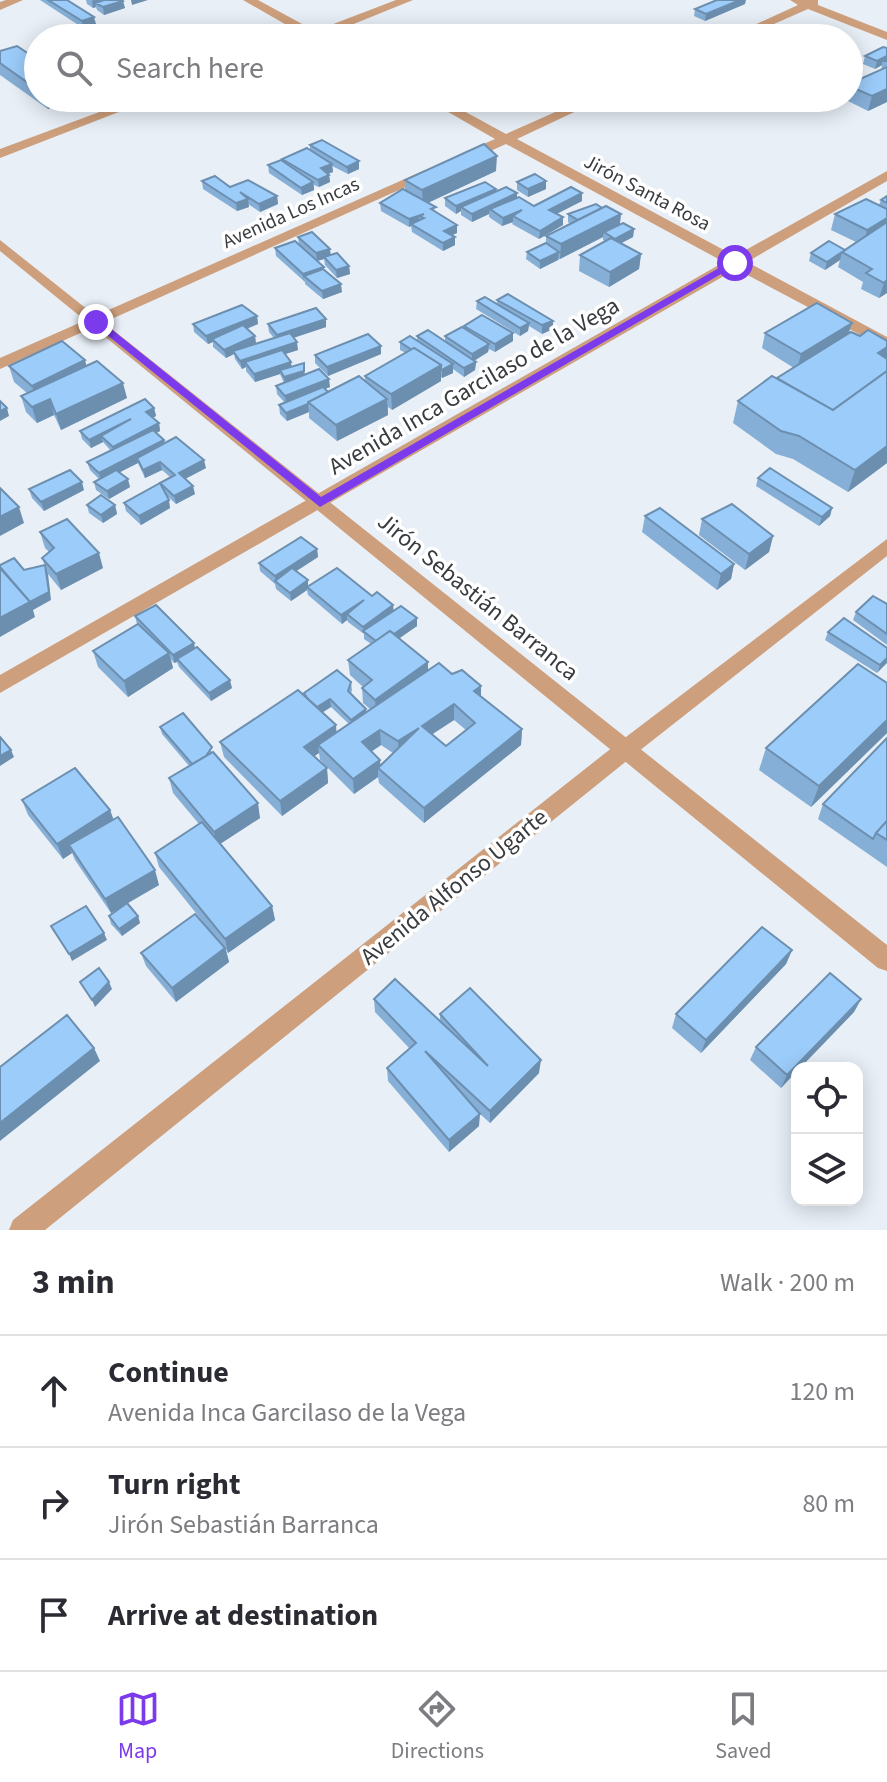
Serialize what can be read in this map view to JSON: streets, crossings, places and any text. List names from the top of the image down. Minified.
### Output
{"streets":{"street":["Jirón Santa Rosa","Avenida Los Incas","Avenida Inca Garcilaso de la Vega","Jirón Sebastián Barranca","Avenida Alfonso Ugarte"]},"crossings":[["Jirón Santa Rosa","Avenida Los Incas"],["Jirón Santa Rosa","Avenida Inca Garcilaso de la Vega"],["Avenida Los Incas","Jirón Sebastián Barranca"],["Avenida Inca Garcilaso de la Vega","Jirón Sebastián Barranca"],["Jirón Sebastián Barranca","Avenida Alfonso Ugarte"]],"page":{"search":"Search here","heading":["3 min","Walk · 200 m"],"list":[["Continue","Avenida Inca Garcilaso de la Vega","120 m"],["Turn right","Jirón Sebastián Barranca","80 m"],"Arrive at destination"],"nav":["Map","Directions","Saved"]}}
